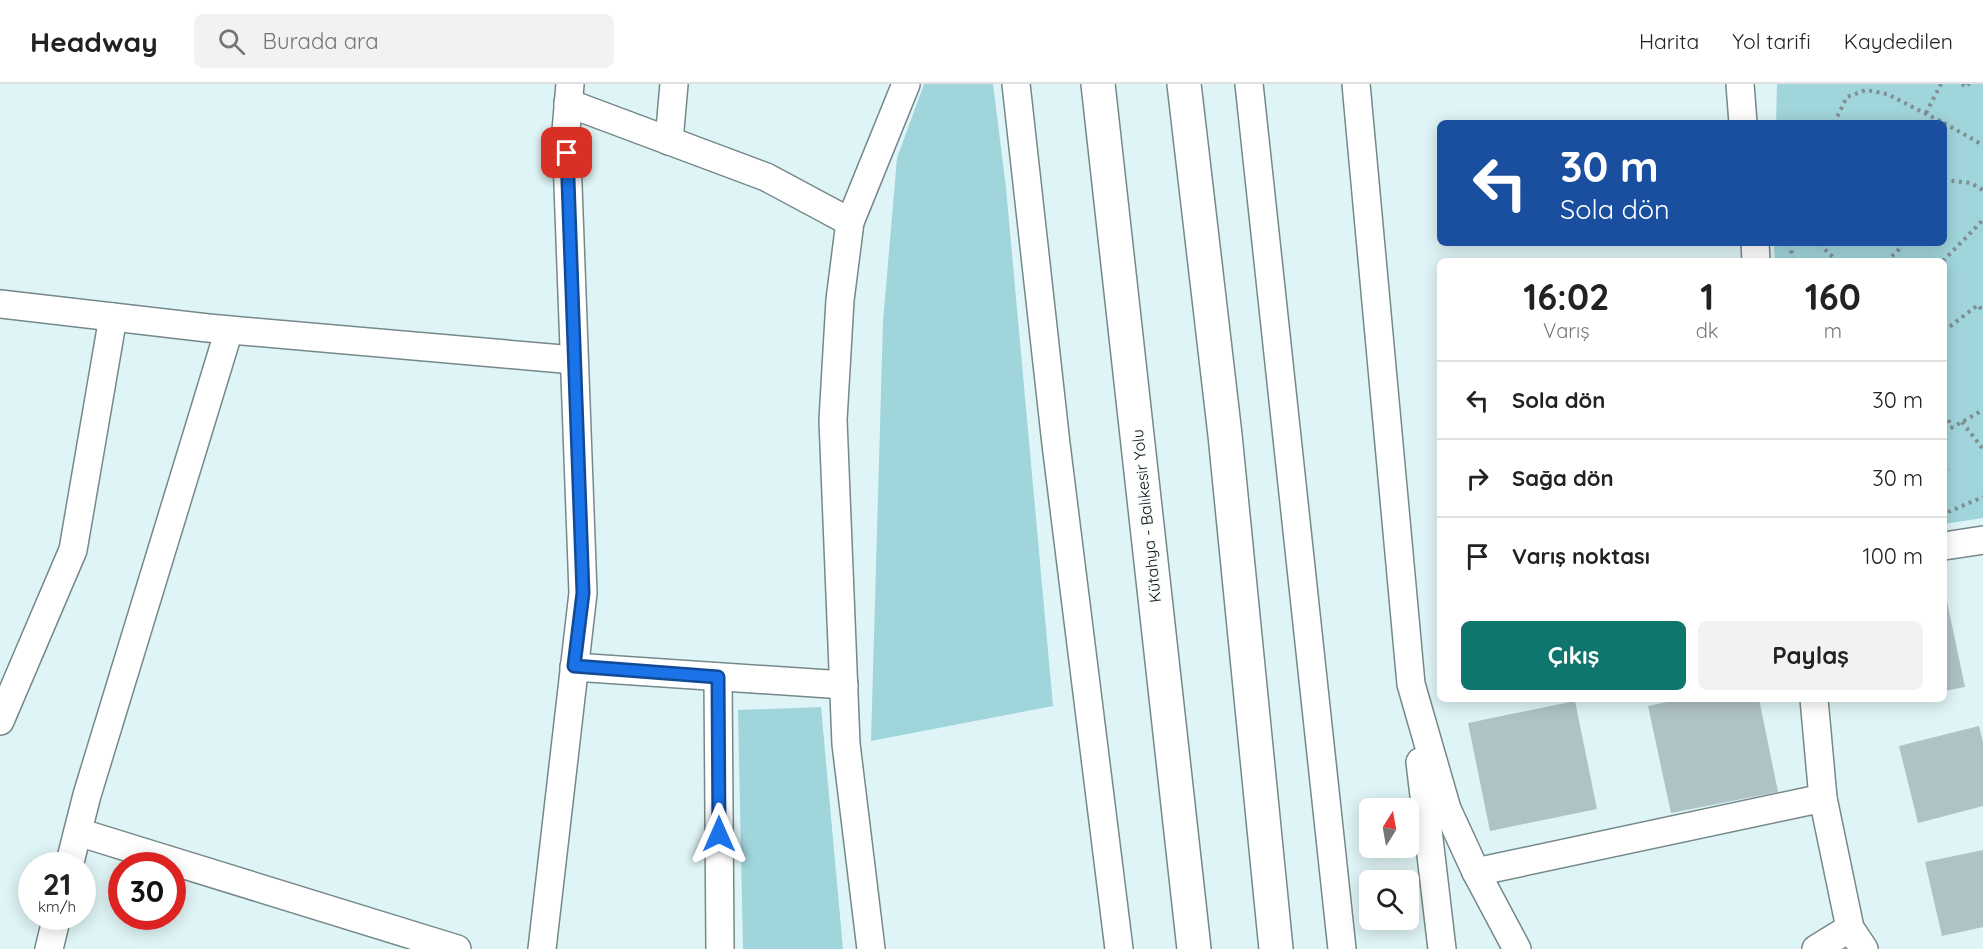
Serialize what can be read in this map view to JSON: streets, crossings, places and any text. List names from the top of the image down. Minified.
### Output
{"streets":{"highway":["Kütahya - Balıkesir Yolu"]},"north":"top","page":{"header":"Headway","search":"Burada ara","nav":["Harita","Yol tarifi","Kaydedilen"],"turn":["30 m","Sola dön"],"eta":["16:02","Varış","1","dk","160","m"],"list":[{"name":"Sola dön","value":"30 m"},{"name":"Sağa dön","value":"30 m"},{"name":"Varış noktası","value":"100 m"}],"buttons":["Çıkış","Paylaş"],"speed":"21 km/h","limit":"30"}}
